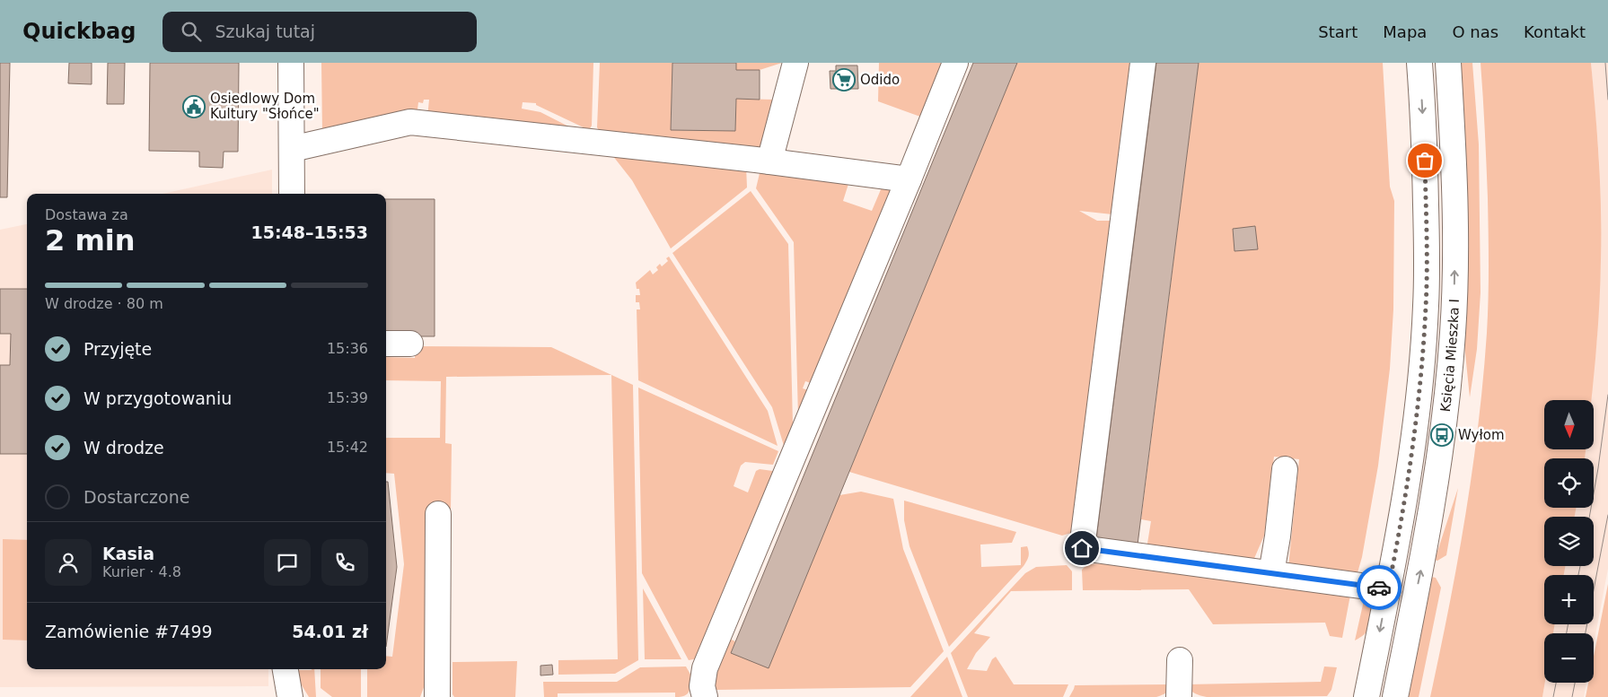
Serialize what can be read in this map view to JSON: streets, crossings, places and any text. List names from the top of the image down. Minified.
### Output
{"streets":{"street":["Księcia Mieszka I"]},"places":{"supermarket":["Odido"],"public building":["Osiedlowy Dom Kultury \"Słońce\""],"bus stop":["Wyłom"]},"north":"bottom","page":{"header":"Quickbag","search":"Szukaj tutaj","nav":["Start","Mapa","O nas","Kontakt"],"heading":["2 min","Dostawa za","15:48–15:53"],"panel":["Kasia","Kurier · 4.8","Zamówienie #7499","54.01 zł"],"bar":"W drodze · 80 m","list":[["Przyjęte","15:36"],["W przygotowaniu","15:39"],["W drodze","15:42"],"Dostarczone"],"map_buttons":["+","−"]}}
